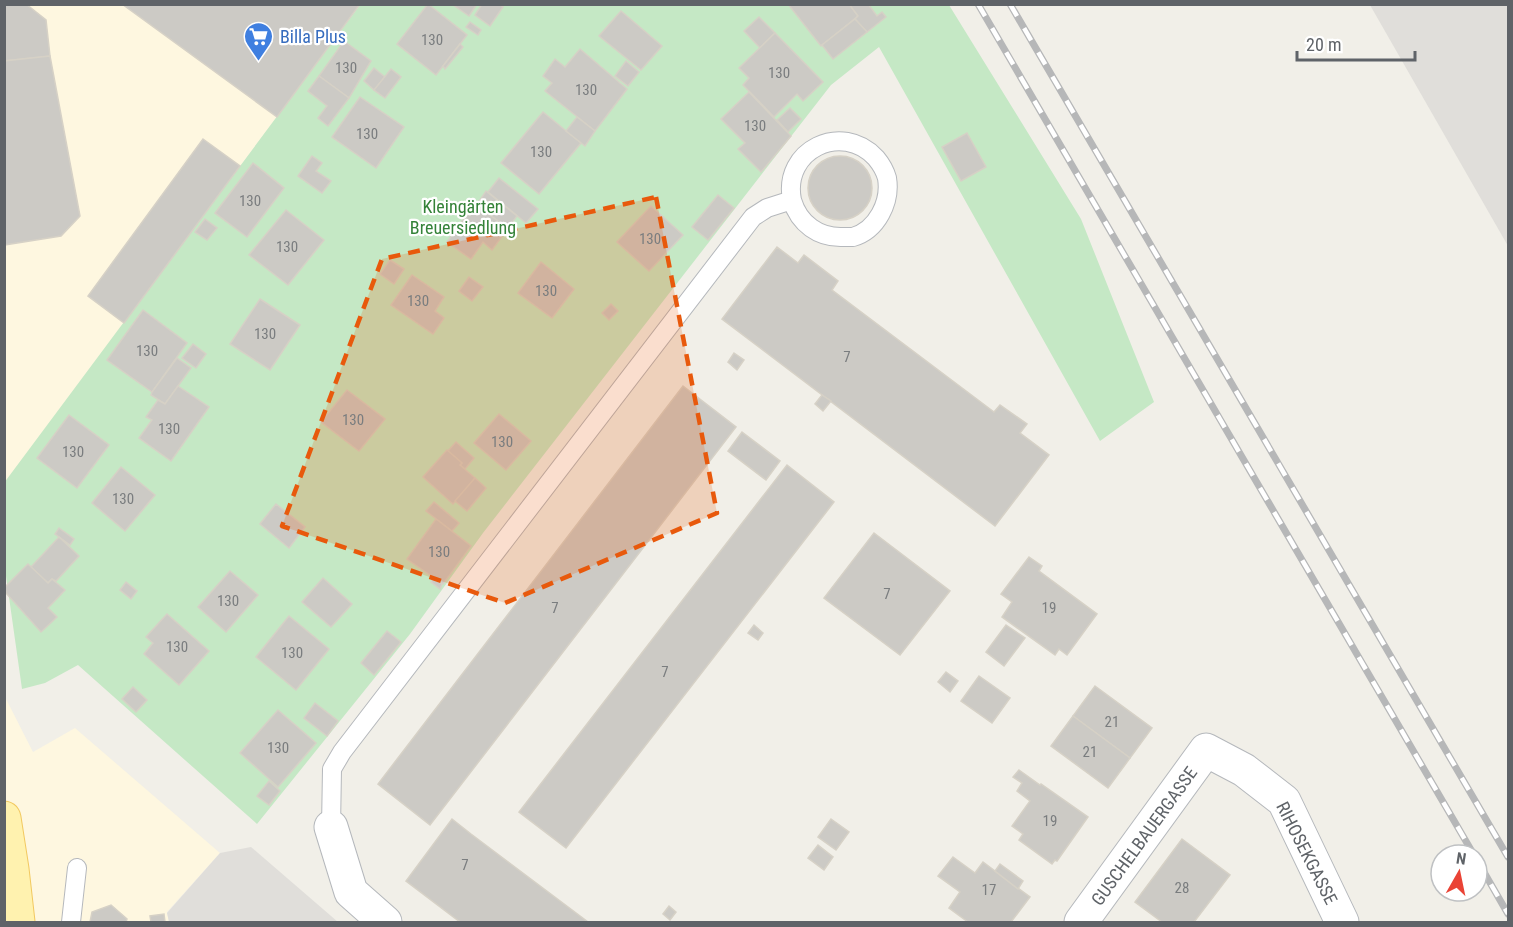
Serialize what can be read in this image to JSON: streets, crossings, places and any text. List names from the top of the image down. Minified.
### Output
{"streets":{"street":["GUSCHELBAUERGASSE","RIHOSEKGASSE"]},"crossings":[["GUSCHELBAUERGASSE","RIHOSEKGASSE"]],"parks":["Kleingärten Breuersiedlung"],"places":{"supermarket":["Billa Plus"]},"house_numbers":["130","130","130","130","130","130","130","130","130","130","130","130","130","130","7","130","130","130","130","130","130","7","130","7","19","130","130","7","21","130","21","19","7","28","17"],"scale_bar":"20 m","north":"top"}
